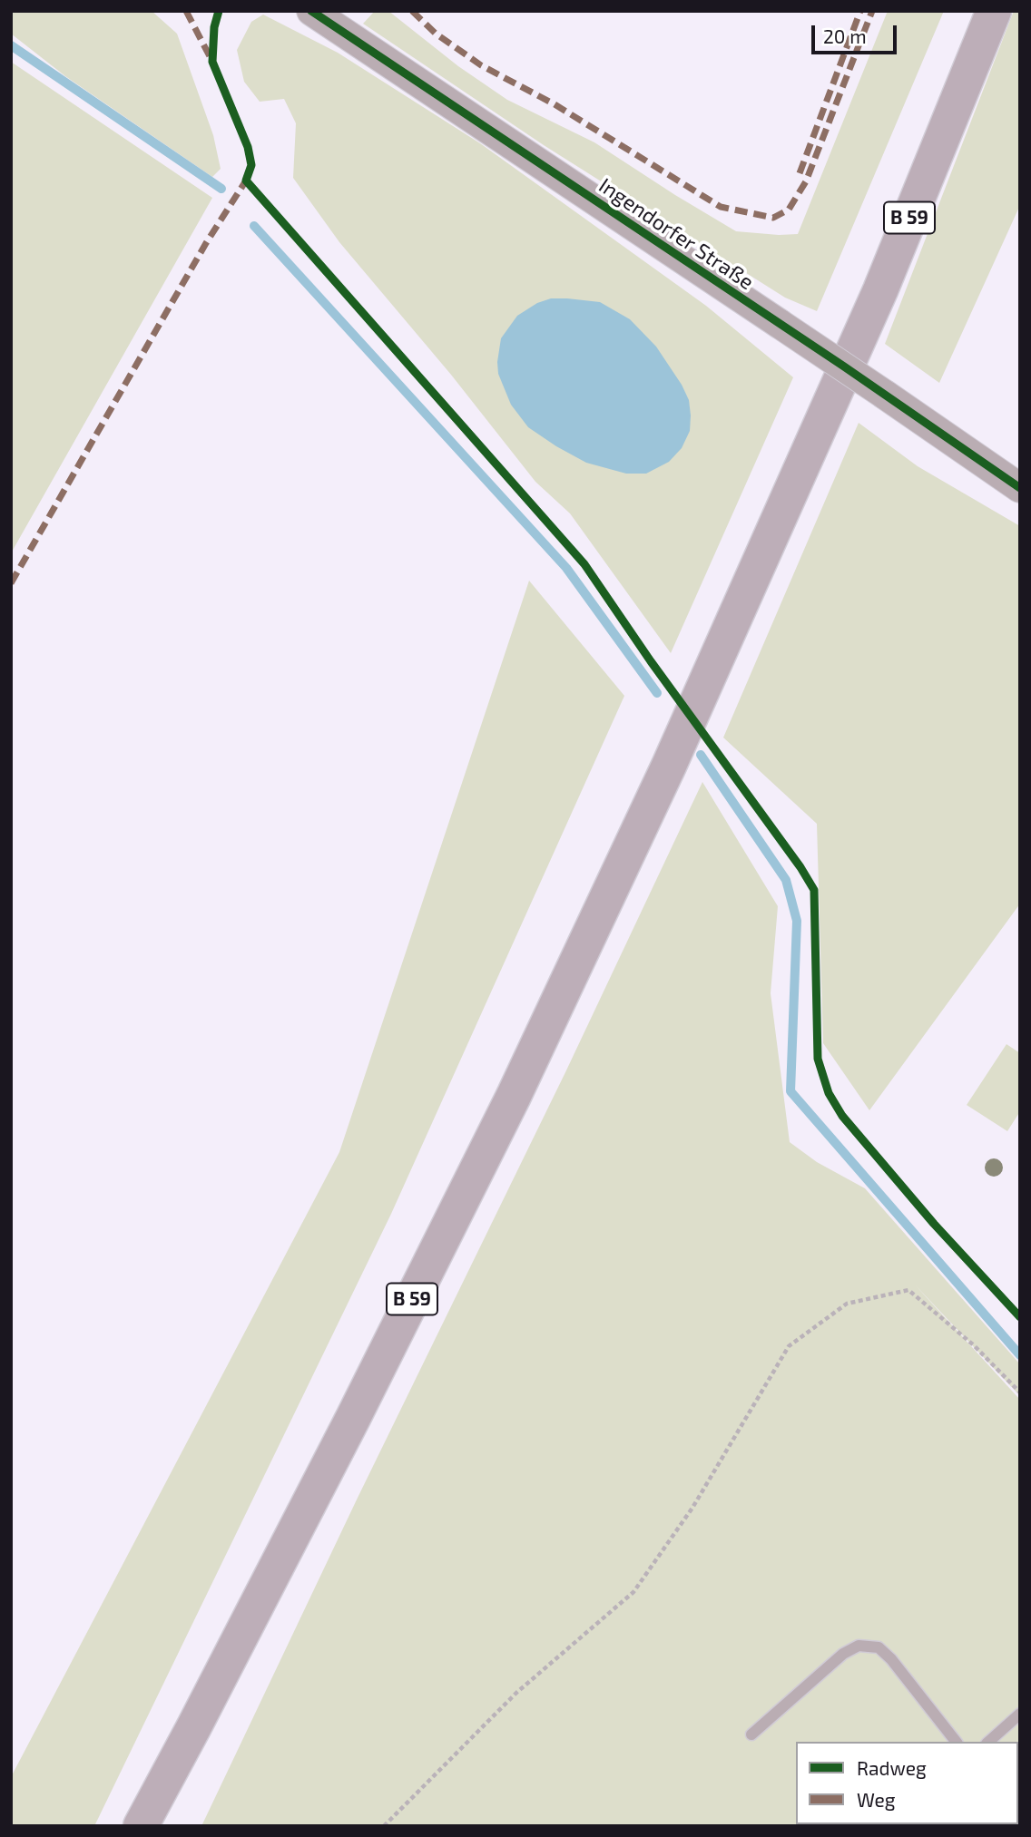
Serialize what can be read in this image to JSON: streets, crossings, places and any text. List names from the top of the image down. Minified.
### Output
{"streets":{"main road":["B 59"],"street":["Ingendorfer Straße"]},"legend":["Radweg","Weg"],"scale_bar":"20 m"}
